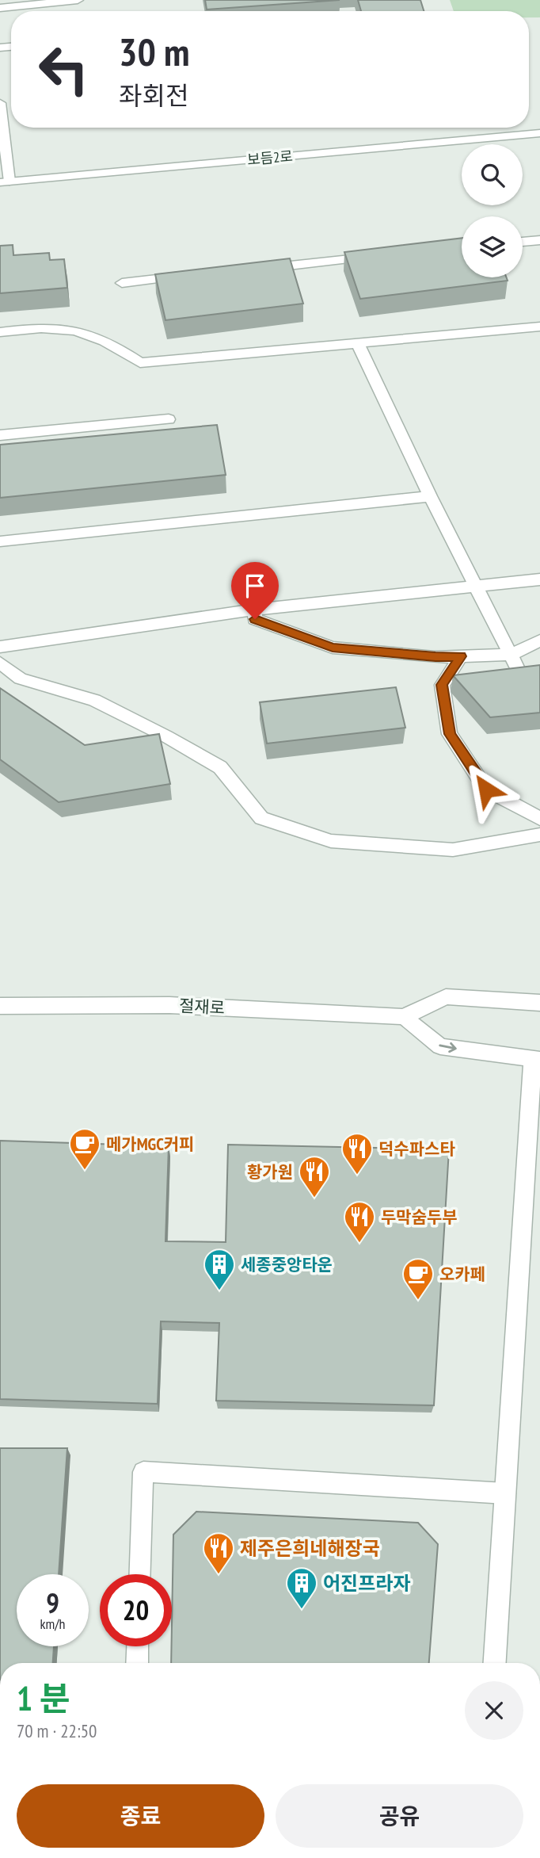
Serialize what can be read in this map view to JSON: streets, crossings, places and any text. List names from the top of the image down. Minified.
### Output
{"streets":{"street":["보듬2로","절재로"]},"places":{"cafe":["메가MGC커피","오카페"],"restaurant":["덕수파스타","황가원","두막숨두부","제주은희네해장국"],"building":["세종중앙타운","어진프라자"]},"page":{"turn":["30 m","좌회전"],"speed":"9 km/h","limit":"20","heading":["1 분","70 m · 22:50"],"buttons":["종료","공유"]}}
